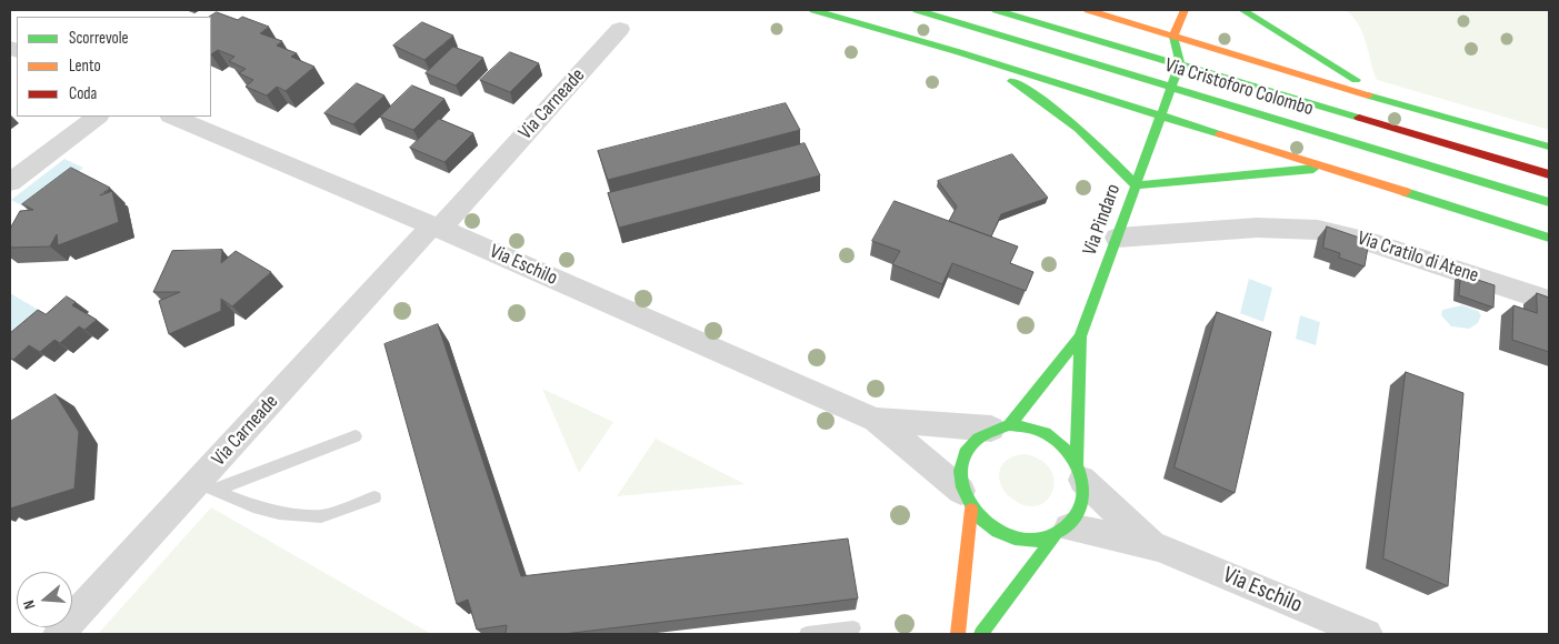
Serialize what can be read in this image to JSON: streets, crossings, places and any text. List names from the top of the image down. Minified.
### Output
{"streets":{"street":["Via Cristoforo Colombo","Via Carneade","Via Pindaro","Via Cratilo di Atene","Via Eschilo"]},"crossings":[["Via Cristoforo Colombo","Via Pindaro"],["Via Carneade","Via Eschilo"],["Via Pindaro","Via Cratilo di Atene"]],"legend":["Scorrevole","Lento","Coda"],"north":"left"}
